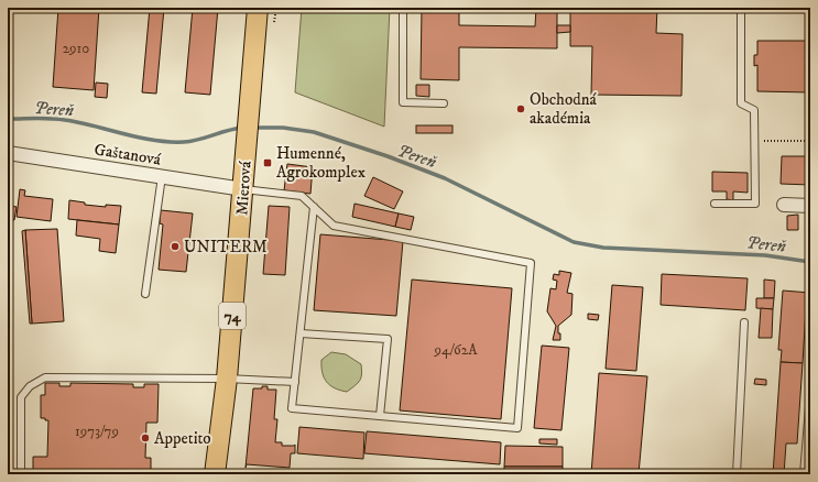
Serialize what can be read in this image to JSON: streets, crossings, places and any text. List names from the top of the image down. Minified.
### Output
{"streets":{"main road":["Mierová","74"],"street":["Gaštanová"]},"crossings":[["Gaštanová","Mierová"]],"water":["Pereň"],"places":{"other":["Obchodná akadémia","UNITERM","Appetito"],"transit":["Humenné, Agrokomplex"]},"house_numbers":["2910","94/62A","1973/79"]}
